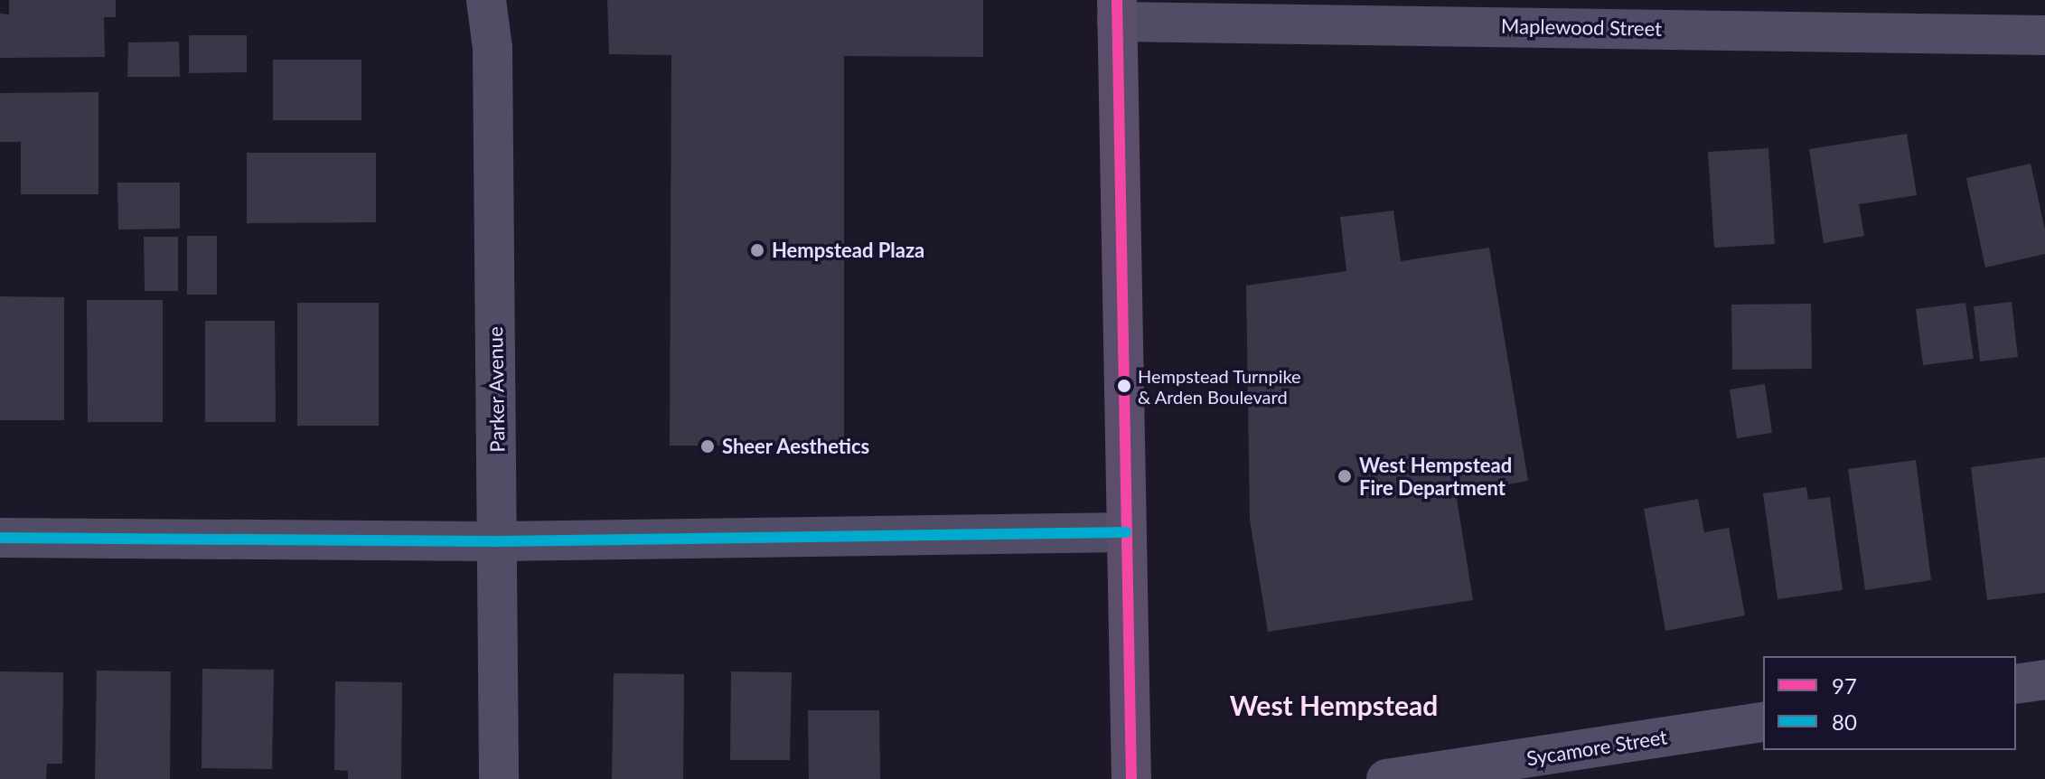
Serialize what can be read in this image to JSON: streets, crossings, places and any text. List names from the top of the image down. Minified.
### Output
{"streets":{"street":["Maplewood Street","Parker Avenue","Sycamore Street"]},"districts":["West Hempstead"],"places":["Hempstead Plaza","Hempstead Turnpike & Arden Boulevard","Sheer Aesthetics","West Hempstead Fire Department"],"lines":["transit line 97","transit line 80"],"legend":["97","80"]}
